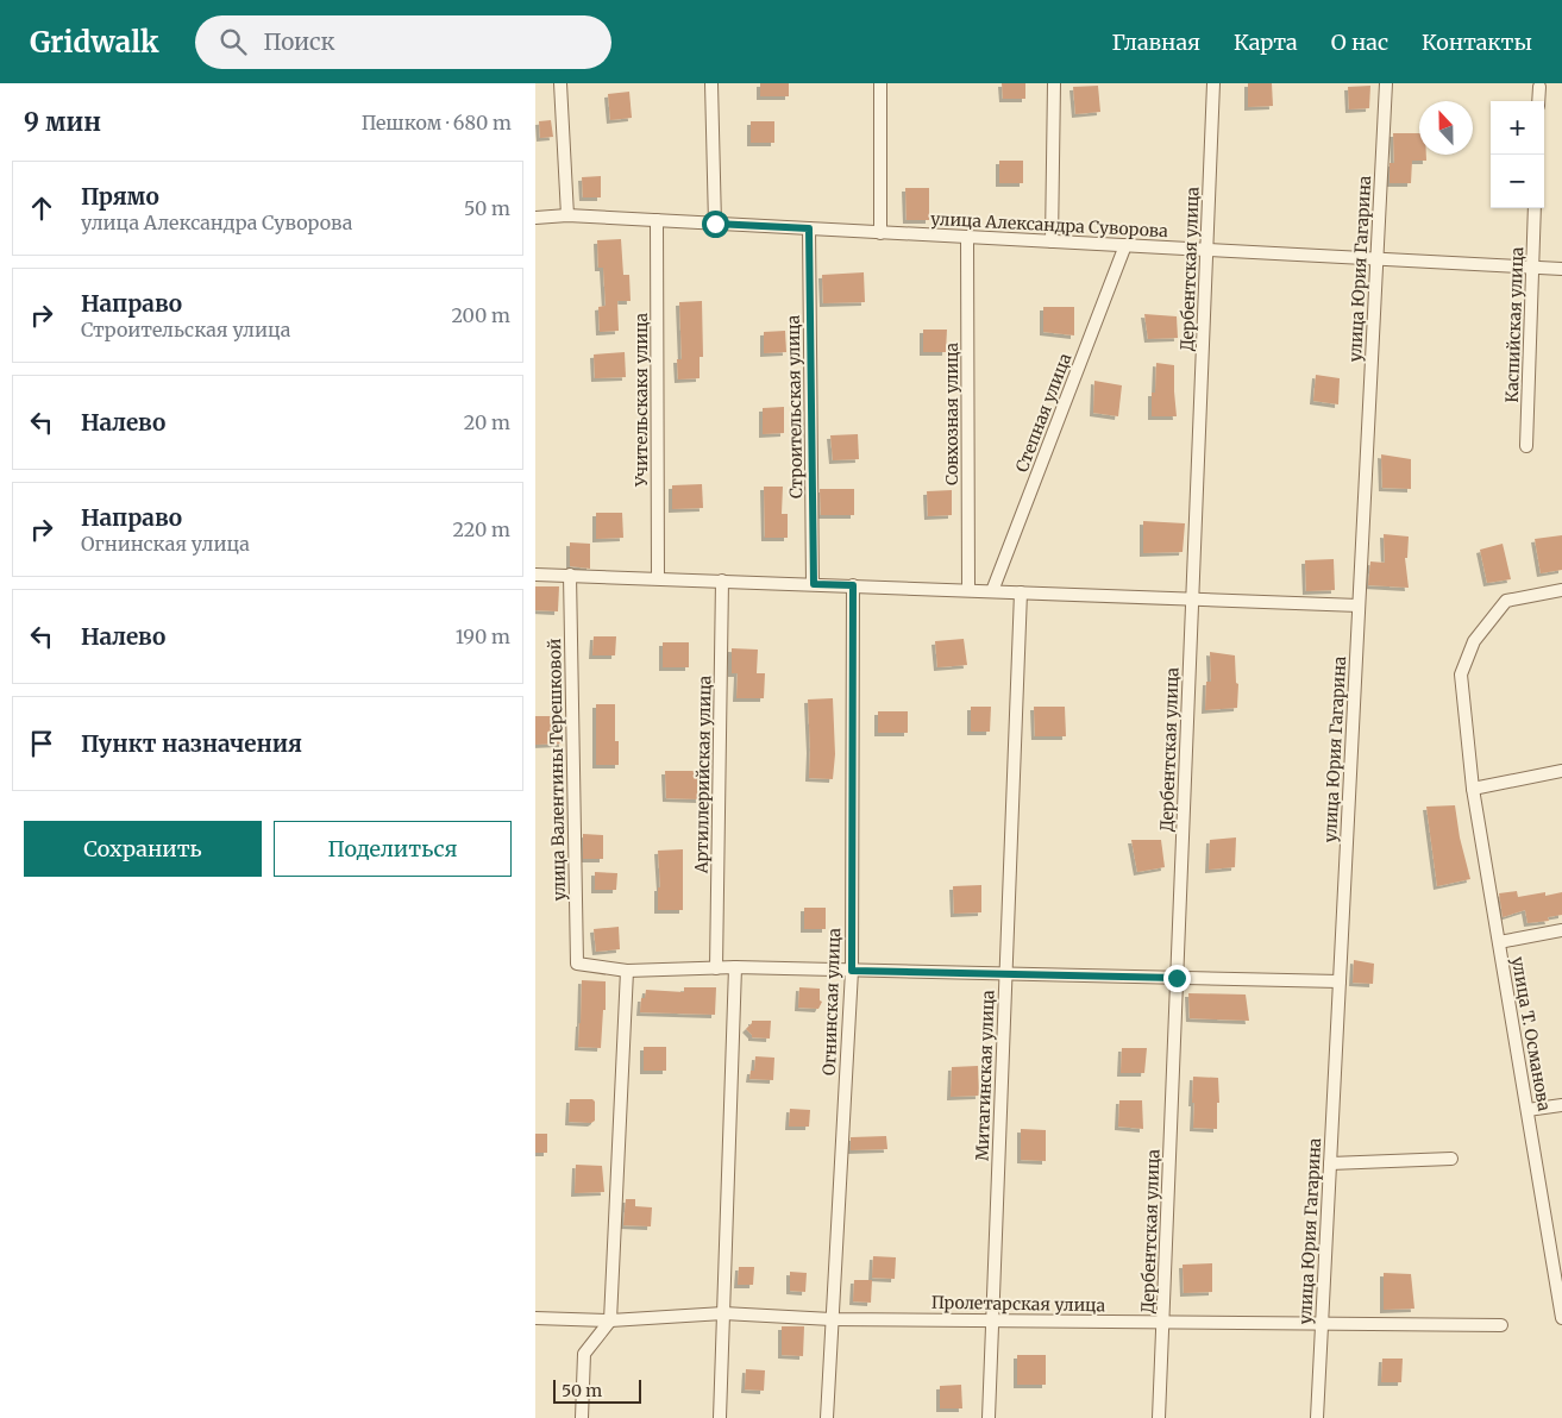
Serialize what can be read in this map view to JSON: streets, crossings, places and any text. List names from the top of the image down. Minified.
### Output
{"streets":{"street":["улица Александра Суворова","Дербентская улица","улица Юрия Гагарина","Каспийская улица","Учительскакя улица","Строительская улица","Степная улица","Совхозная улица","улица Валентины Терешковой","Артиллерийская улица","Огнинская улица","улица Т. Османова","Митагинская улица","Пролетарская улица"]},"crossings":[["улица Александра Суворова","Дербентская улица"],["улица Александра Суворова","улица Юрия Гагарина"],["улица Александра Суворова","Каспийская улица"],["улица Александра Суворова","Учительскакя улица"],["улица Александра Суворова","Строительская улица"],["улица Александра Суворова","Степная улица"],["улица Александра Суворова","Совхозная улица"],["Дербентская улица","Пролетарская улица"],["улица Юрия Гагарина","Пролетарская улица"],["Огнинская улица","Пролетарская улица"],["Митагинская улица","Пролетарская улица"]],"scale_bar":"50 m","north":"top","page":{"header":"Gridwalk","search":"Поиск","nav":["Главная","Карта","О нас","Контакты"],"heading":["9 мин","Пешком · 680 m"],"map_buttons":["+","−"],"list":[["Прямо","улица Александра Суворова","50 m"],["Направо","Строительская улица","200 m"],["Налево","20 m"],["Направо","Огнинская улица","220 m"],["Налево","190 m"],"Пункт назначения"],"buttons":["Сохранить","Поделиться"],"scale":"50 m"}}
